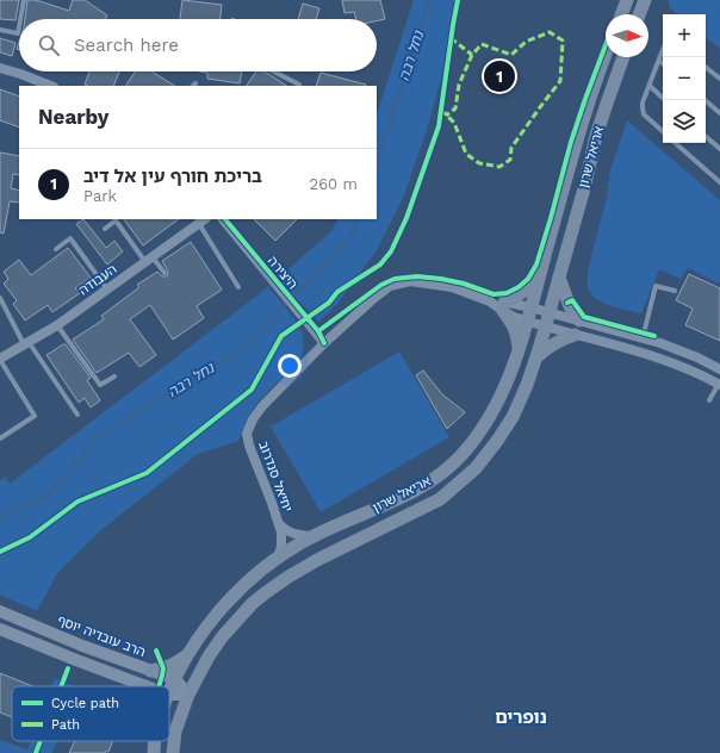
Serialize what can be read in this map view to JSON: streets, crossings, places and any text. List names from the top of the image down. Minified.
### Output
{"streets":{"main road":["אריאל שרון"],"street":["היצירה","העבודה","יחיאל סנדרוב","הרב עובדיה יוסף"]},"crossings":[["אריאל שרון","יחיאל סנדרוב"],["אריאל שרון","הרב עובדיה יוסף"],["היצירה","יחיאל סנדרוב"]],"districts":["נופרים"],"water":["נחל רבה"],"legend":["Cycle path","Path"],"north":"right","page":{"map_buttons":["+","−"],"search":"Search here","pins":"1","heading":"Nearby","list":[{"mark":"1","name":"בריכת חורף עין אל דיב","note":"Park","value":"260 m"}]}}
